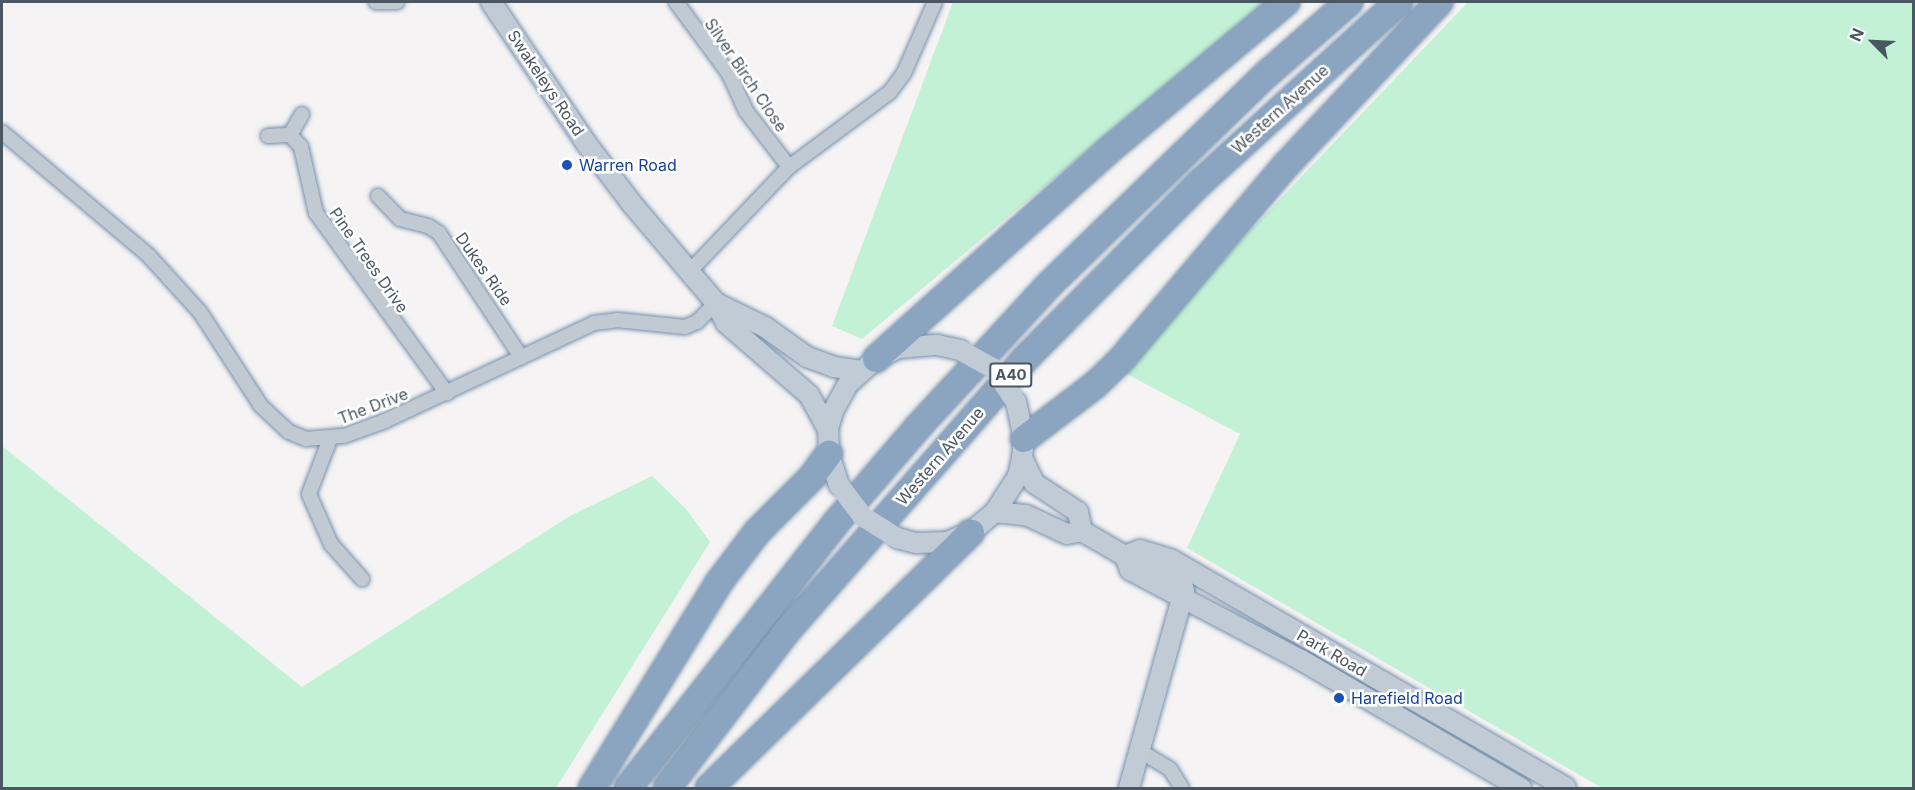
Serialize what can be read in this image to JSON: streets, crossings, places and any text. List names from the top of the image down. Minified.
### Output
{"streets":{"highway":["Western Avenue","A40"],"main road":["Swakeleys Road","Park Road"],"street":["Silver Birch Close","Pine Trees Drive","Dukes Ride","The Drive"]},"crossings":[["Swakeleys Road","The Drive"],["Swakeleys Road","Park Road"],["Pine Trees Drive","The Drive"],["Dukes Ride","The Drive"]],"places":["Warren Road","Harefield Road"],"north":"top left"}
